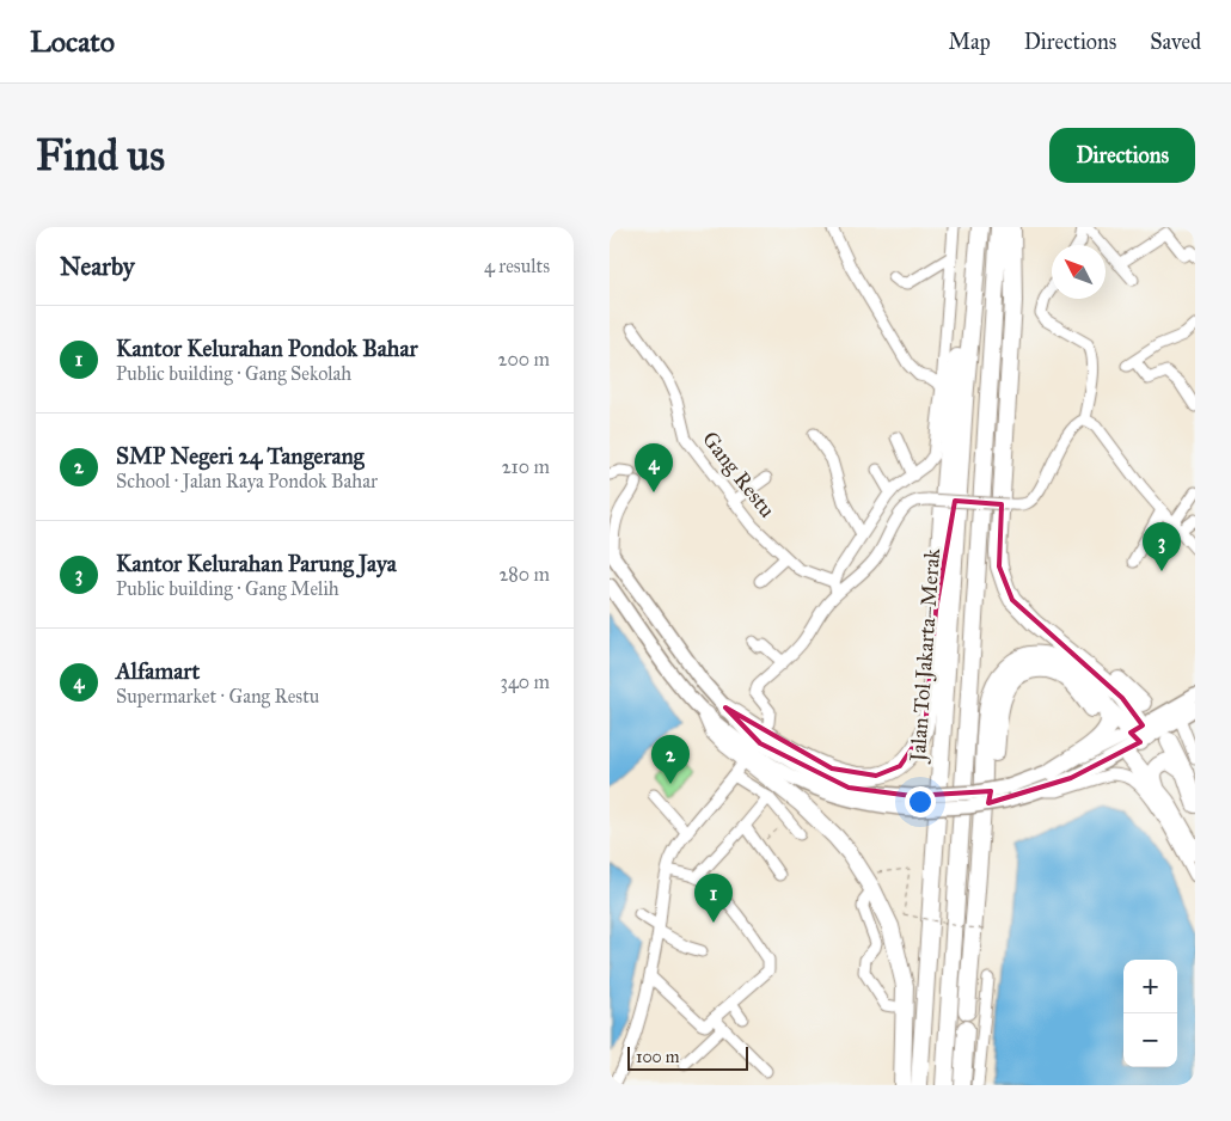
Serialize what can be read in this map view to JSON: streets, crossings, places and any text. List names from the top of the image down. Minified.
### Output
{"streets":{"highway":["Jalan Tol Jakarta–Merak"],"street":["Gang Restu"]},"scale_bar":"100 m","north":"top left","page":{"header":"Locato","nav":["Map","Directions","Saved"],"buttons":"Directions","title":"Find us","heading":["Nearby","4 results"],"list":[{"mark":"1","name":"Kantor Kelurahan Pondok Bahar","note":"Public building · Gang Sekolah","value":"200 m"},{"mark":"2","name":"SMP Negeri 24 Tangerang","note":"School · Jalan Raya Pondok Bahar","value":"210 m"},{"mark":"3","name":"Kantor Kelurahan Parung Jaya","note":"Public building · Gang Melih","value":"280 m"},{"mark":"4","name":"Alfamart","note":"Supermarket · Gang Restu","value":"340 m"}],"pins":["4","3","2","1"],"map_buttons":["+","−"],"scale":"100 m"}}
